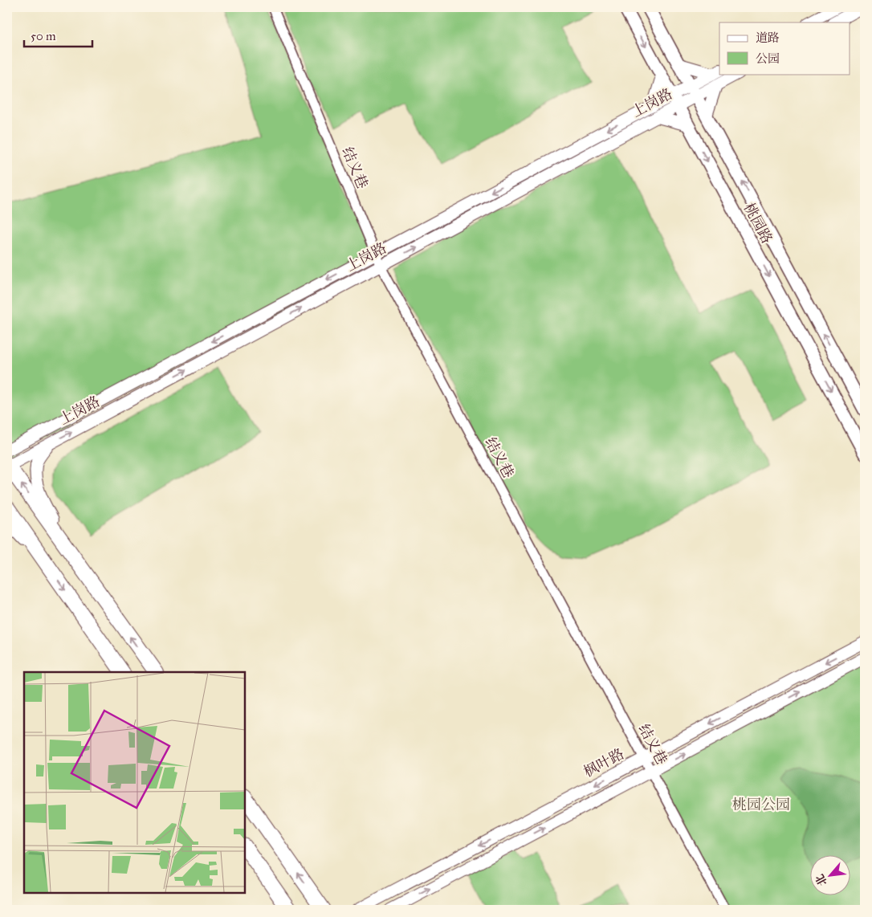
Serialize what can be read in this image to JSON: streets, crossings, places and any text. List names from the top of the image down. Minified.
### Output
{"streets":{"main road":["桃园路"],"street":["上岗路","结义巷","枫叶路"]},"crossings":[["上岗路","结义巷"],["上岗路","桃园路"],["结义巷","枫叶路"]],"parks":["桃园公园"],"legend":["道路","公园"],"scale_bar":"50 m","north":"bottom left"}
